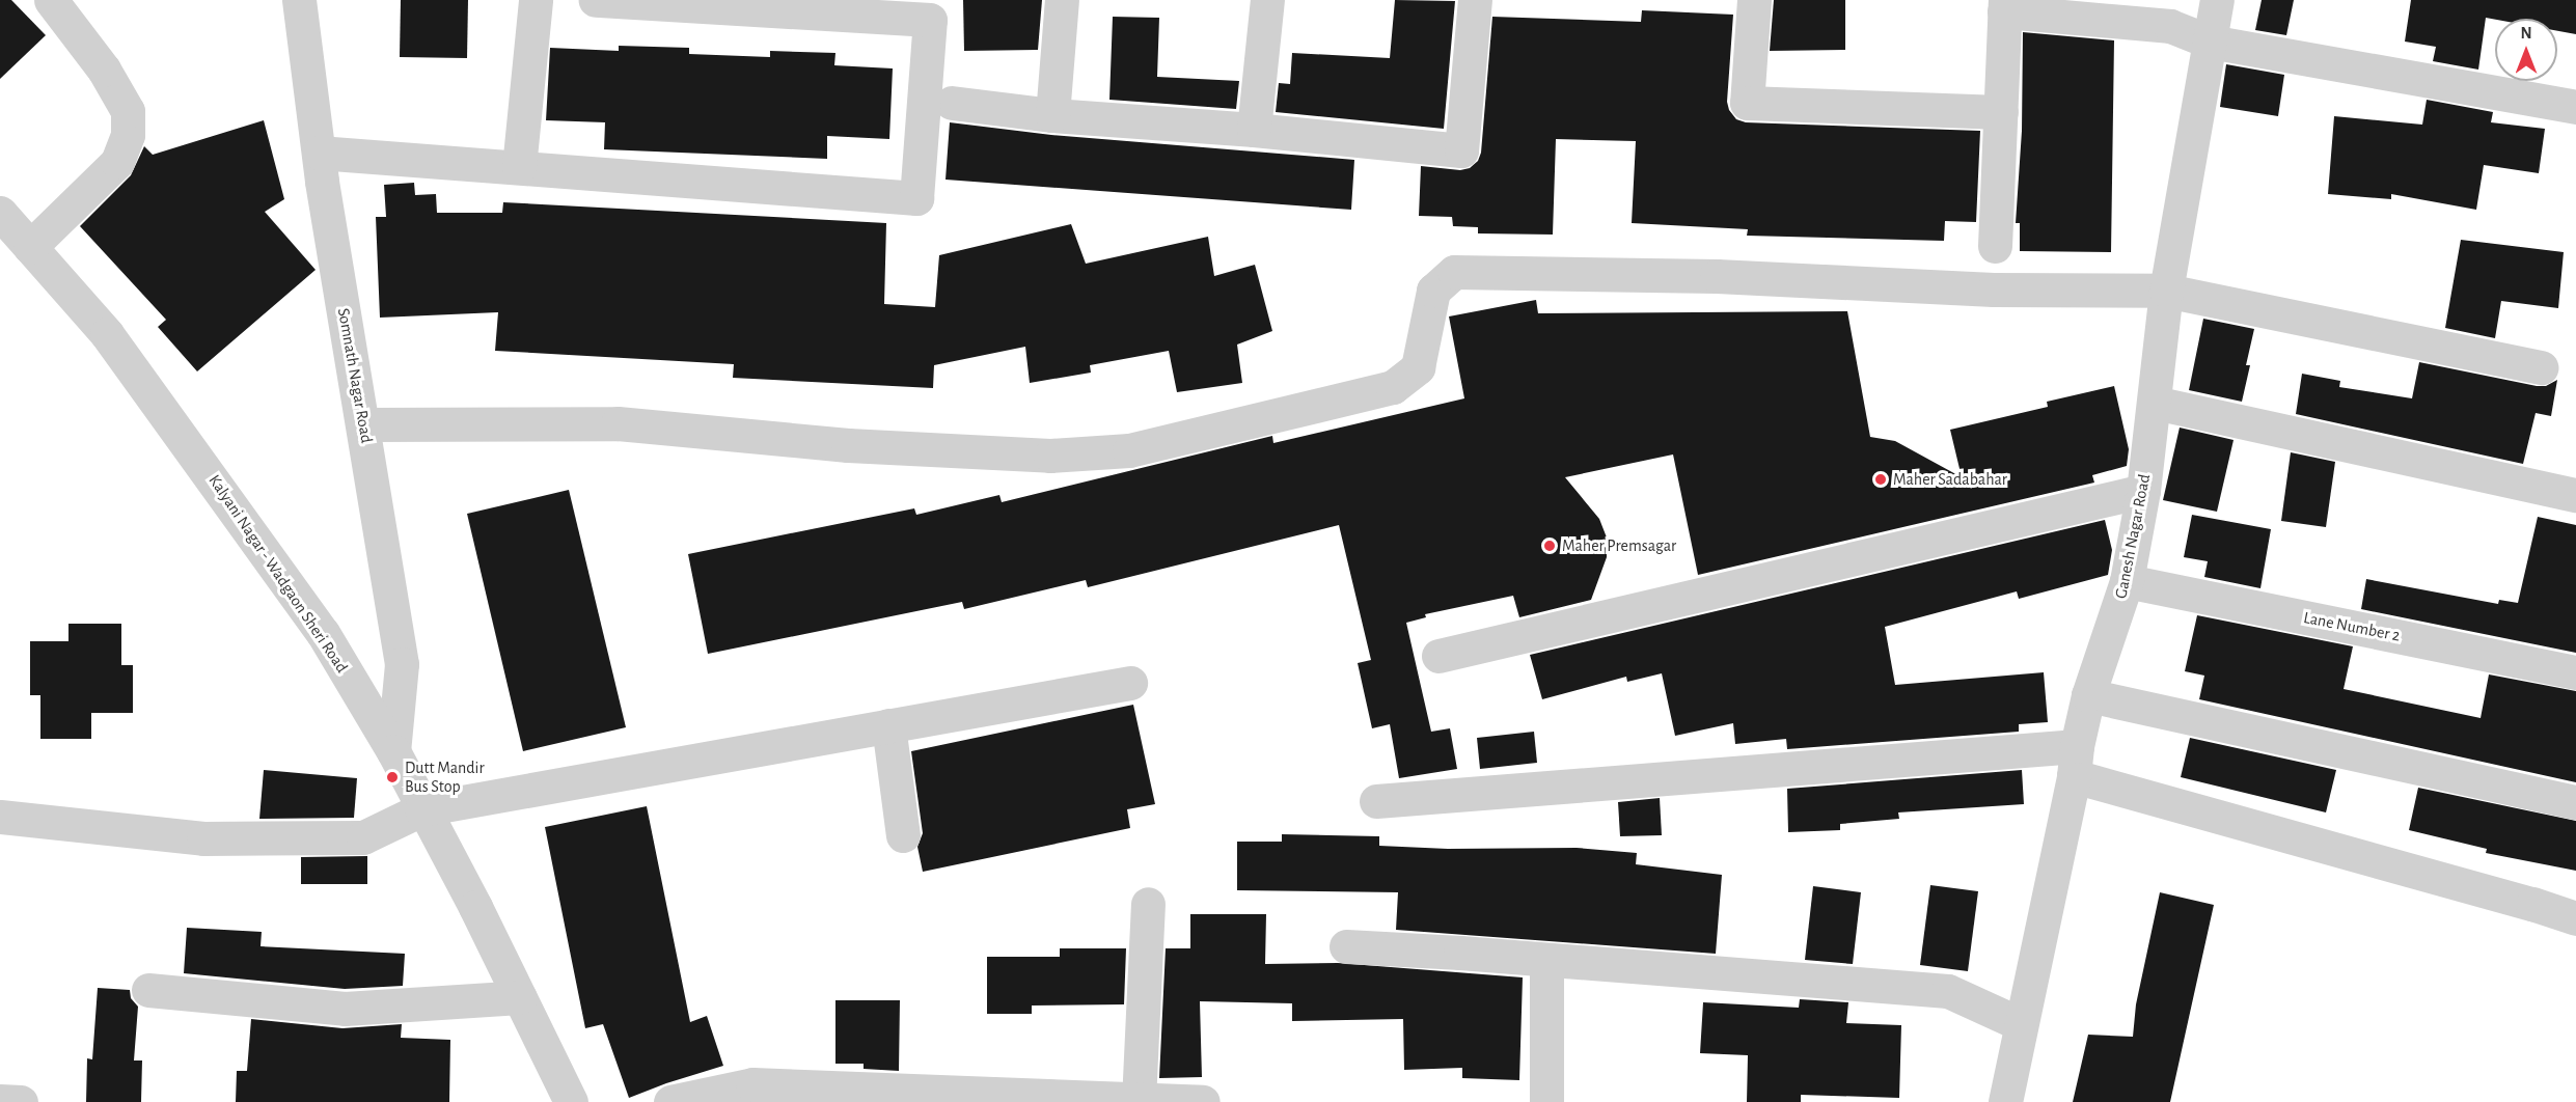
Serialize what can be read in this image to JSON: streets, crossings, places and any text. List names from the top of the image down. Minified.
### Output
{"streets":{"street":["Somnath Nagar Road","Ganesh Nagar Road","Kalyani Nagar - Wadgaon Sheri Road","Lane Number 2"]},"crossings":[["Somnath Nagar Road","Kalyani Nagar - Wadgaon Sheri Road"],["Ganesh Nagar Road","Lane Number 2"]],"places":["Maher Sadabahar","Maher Premsagar","Dutt Mandir Bus Stop"],"north":"top"}
